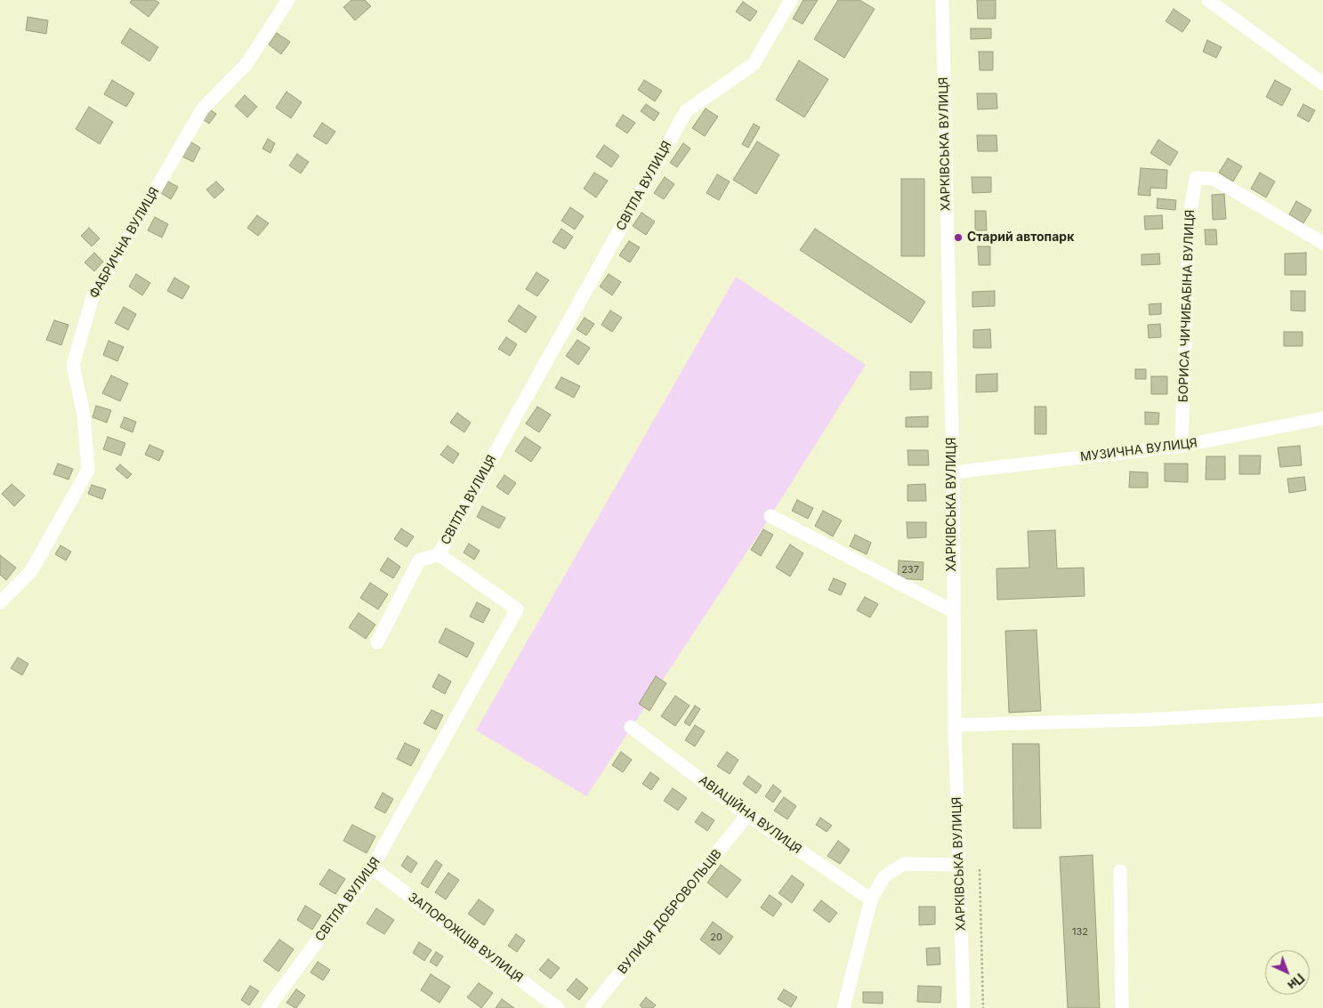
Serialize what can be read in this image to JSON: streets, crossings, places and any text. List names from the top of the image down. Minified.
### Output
{"streets":{"street":["ХАРКІВСЬКА ВУЛИЦЯ","СВІТЛА ВУЛИЦЯ","ФАБРИЧНА ВУЛИЦЯ","БОРИСА ЧИЧИБАБІНА ВУЛИЦЯ","МУЗИЧНА ВУЛИЦЯ","АВІАЦІЙНА ВУЛИЦЯ","ВУЛИЦЯ ДОБРОВОЛЬЦІВ","ЗАПОРОЖЦІВ ВУЛИЦЯ"]},"crossings":[["ХАРКІВСЬКА ВУЛИЦЯ","МУЗИЧНА ВУЛИЦЯ"],["СВІТЛА ВУЛИЦЯ","ЗАПОРОЖЦІВ ВУЛИЦЯ"],["БОРИСА ЧИЧИБАБІНА ВУЛИЦЯ","МУЗИЧНА ВУЛИЦЯ"],["АВІАЦІЙНА ВУЛИЦЯ","ВУЛИЦЯ ДОБРОВОЛЬЦІВ"]],"places":["Старий автопарк"],"house_numbers":["237","132","20"],"north":"bottom right"}
